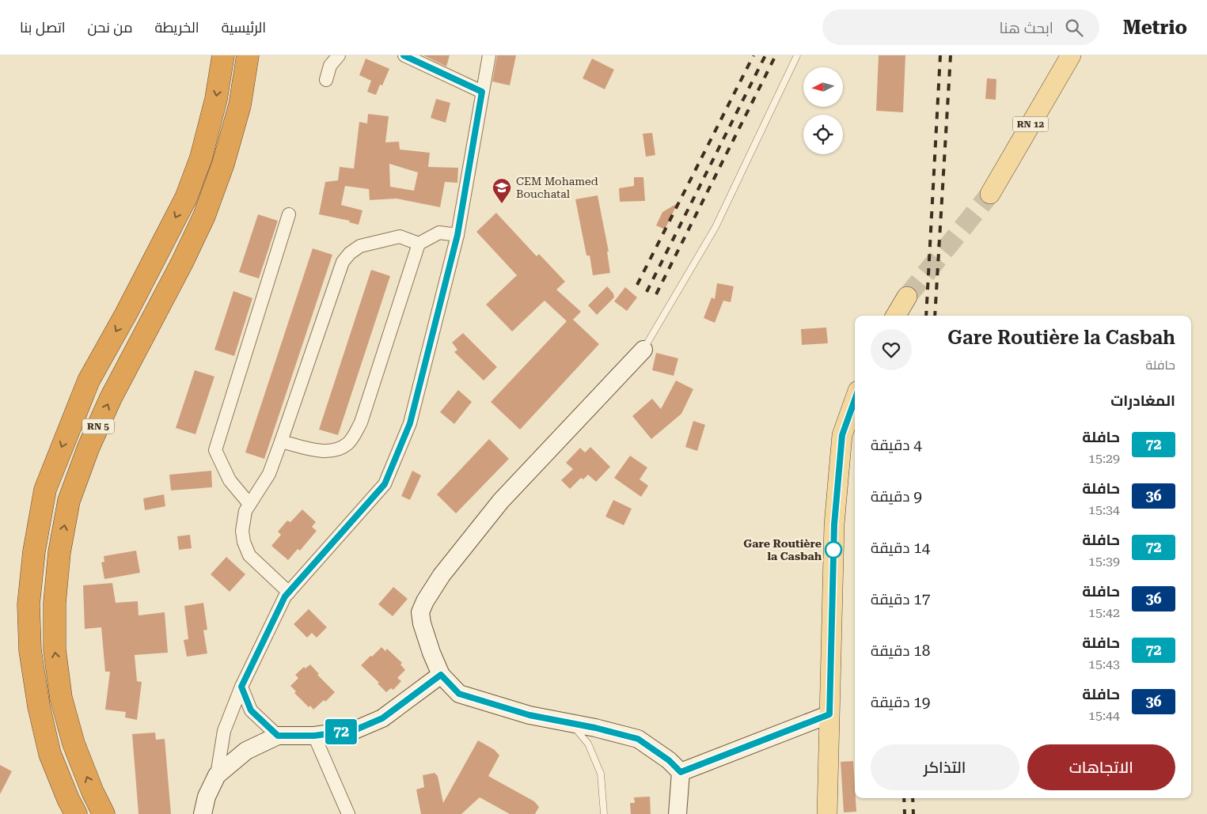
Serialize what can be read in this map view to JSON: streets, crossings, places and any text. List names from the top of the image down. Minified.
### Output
{"streets":{"highway":["RN 5"],"main road":["RN 12"]},"places":{"school or university":["CEM Mohamed Bouchatal"],"other":["Gare Routière la Casbah"]},"lines":["bus line 72"],"north":"left","page":{"header":"Metrio","search":"ابحث هنا","nav":["الرئيسية","الخريطة","من نحن","اتصل بنا"],"on_map":"72","heading":[["Gare Routière la Casbah","حافلة"],"المغادرات"],"list":[{"mark":"72","name":"حافلة","note":"15:29","value":"4 دقيقة"},{"mark":"36","name":"حافلة","note":"15:34","value":"9 دقيقة"},{"mark":"72","name":"حافلة","note":"15:39","value":"14 دقيقة"},{"mark":"36","name":"حافلة","note":"15:42","value":"17 دقيقة"},{"mark":"72","name":"حافلة","note":"15:43","value":"18 دقيقة"},{"mark":"36","name":"حافلة","note":"15:44","value":"19 دقيقة"}],"buttons":["الاتجاهات","التذاكر"]}}
